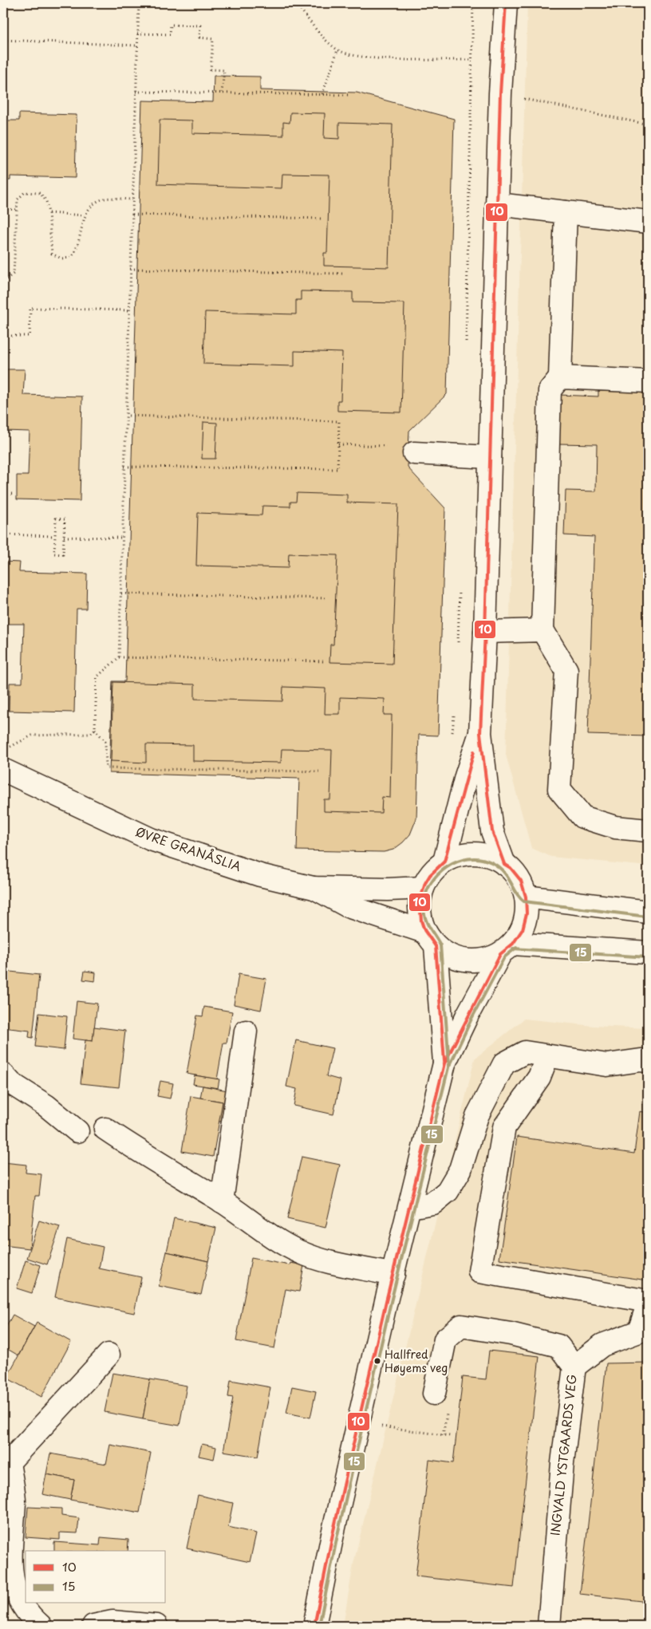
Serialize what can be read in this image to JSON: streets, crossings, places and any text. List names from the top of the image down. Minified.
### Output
{"streets":{"street":["ØVRE GRANÅSLIA","INGVALD YSTGAARDS VEG"]},"places":["Hallfred Høyems veg"],"lines":["transit line 10","transit line 15"],"legend":["10","15"]}
